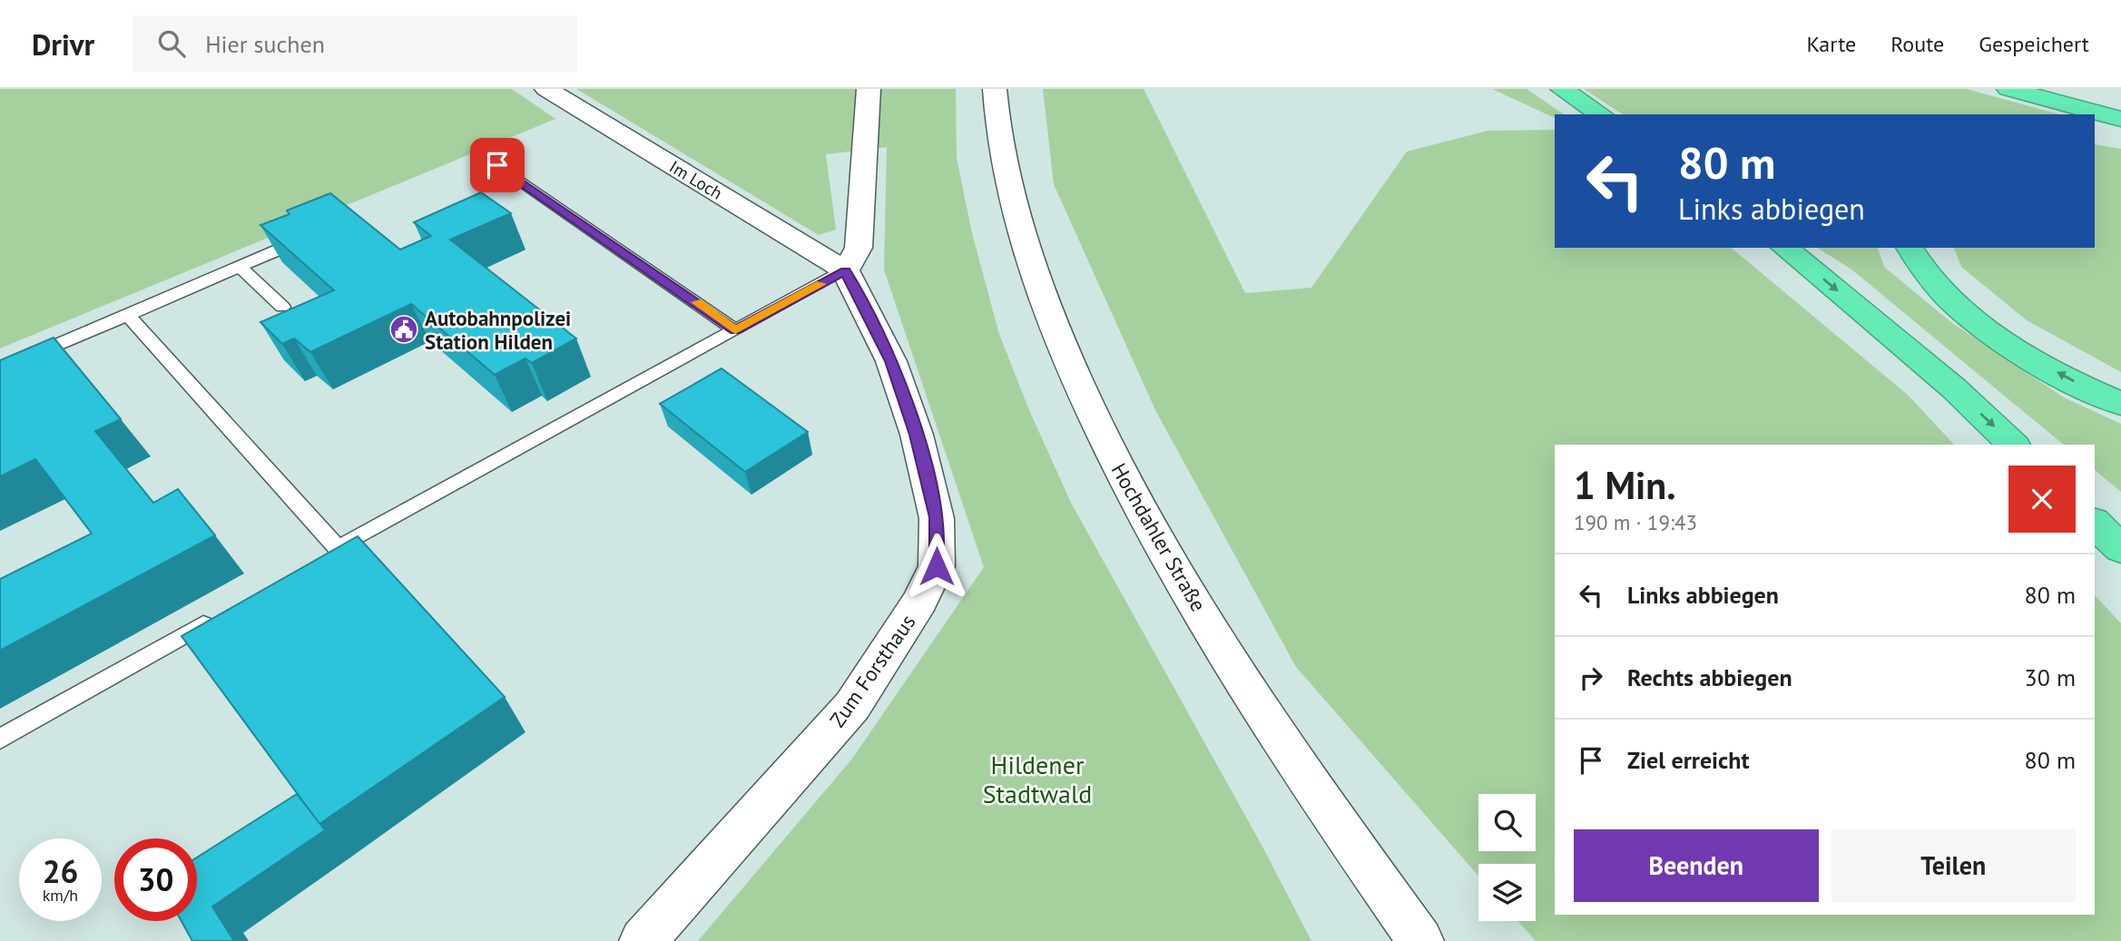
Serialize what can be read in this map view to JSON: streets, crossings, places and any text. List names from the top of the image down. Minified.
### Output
{"streets":{"street":["Im Loch","Hochdahler Straße","Zum Forsthaus"]},"crossings":[["Im Loch","Zum Forsthaus"]],"parks":["Hildener Stadtwald"],"places":{"public building":["Autobahnpolizei Station Hilden"]},"page":{"header":"Drivr","search":"Hier suchen","nav":["Karte","Route","Gespeichert"],"turn":["80 m","Links abbiegen"],"heading":["1 Min.","190 m · 19:43"],"list":[{"name":"Links abbiegen","value":"80 m"},{"name":"Rechts abbiegen","value":"30 m"},{"name":"Ziel erreicht","value":"80 m"}],"buttons":["Beenden","Teilen"],"speed":"26 km/h","limit":"30"}}
